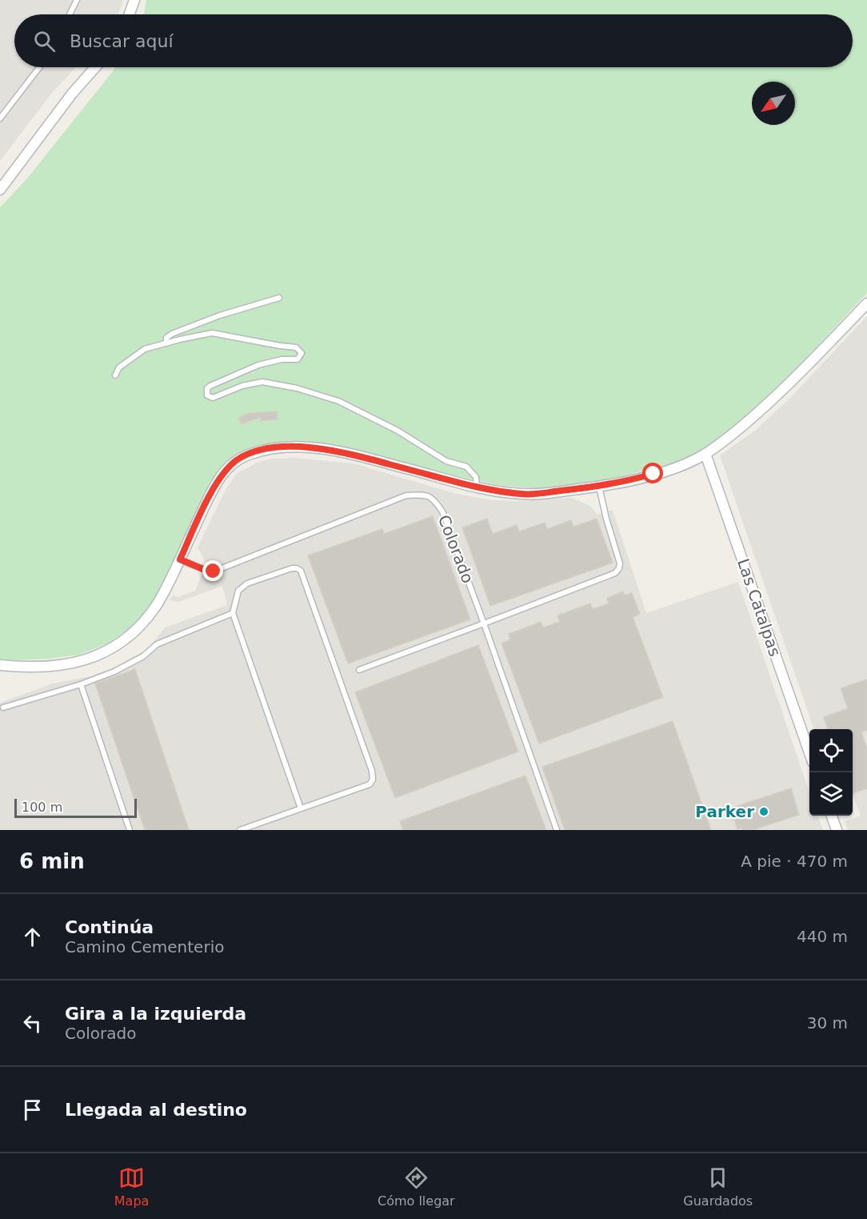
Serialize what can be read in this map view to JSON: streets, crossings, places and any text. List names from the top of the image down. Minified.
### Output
{"streets":{"street":["Las Catalpas"],"lane":["Colorado"]},"places":["Parker"],"scale_bar":"100 m","north":"bottom left","page":{"search":"Buscar aquí","scale":"100 m","heading":["6 min","A pie · 470 m"],"list":[["Continúa","Camino Cementerio","440 m"],["Gira a la izquierda","Colorado","30 m"],"Llegada al destino"],"nav":["Mapa","Cómo llegar","Guardados"]}}
